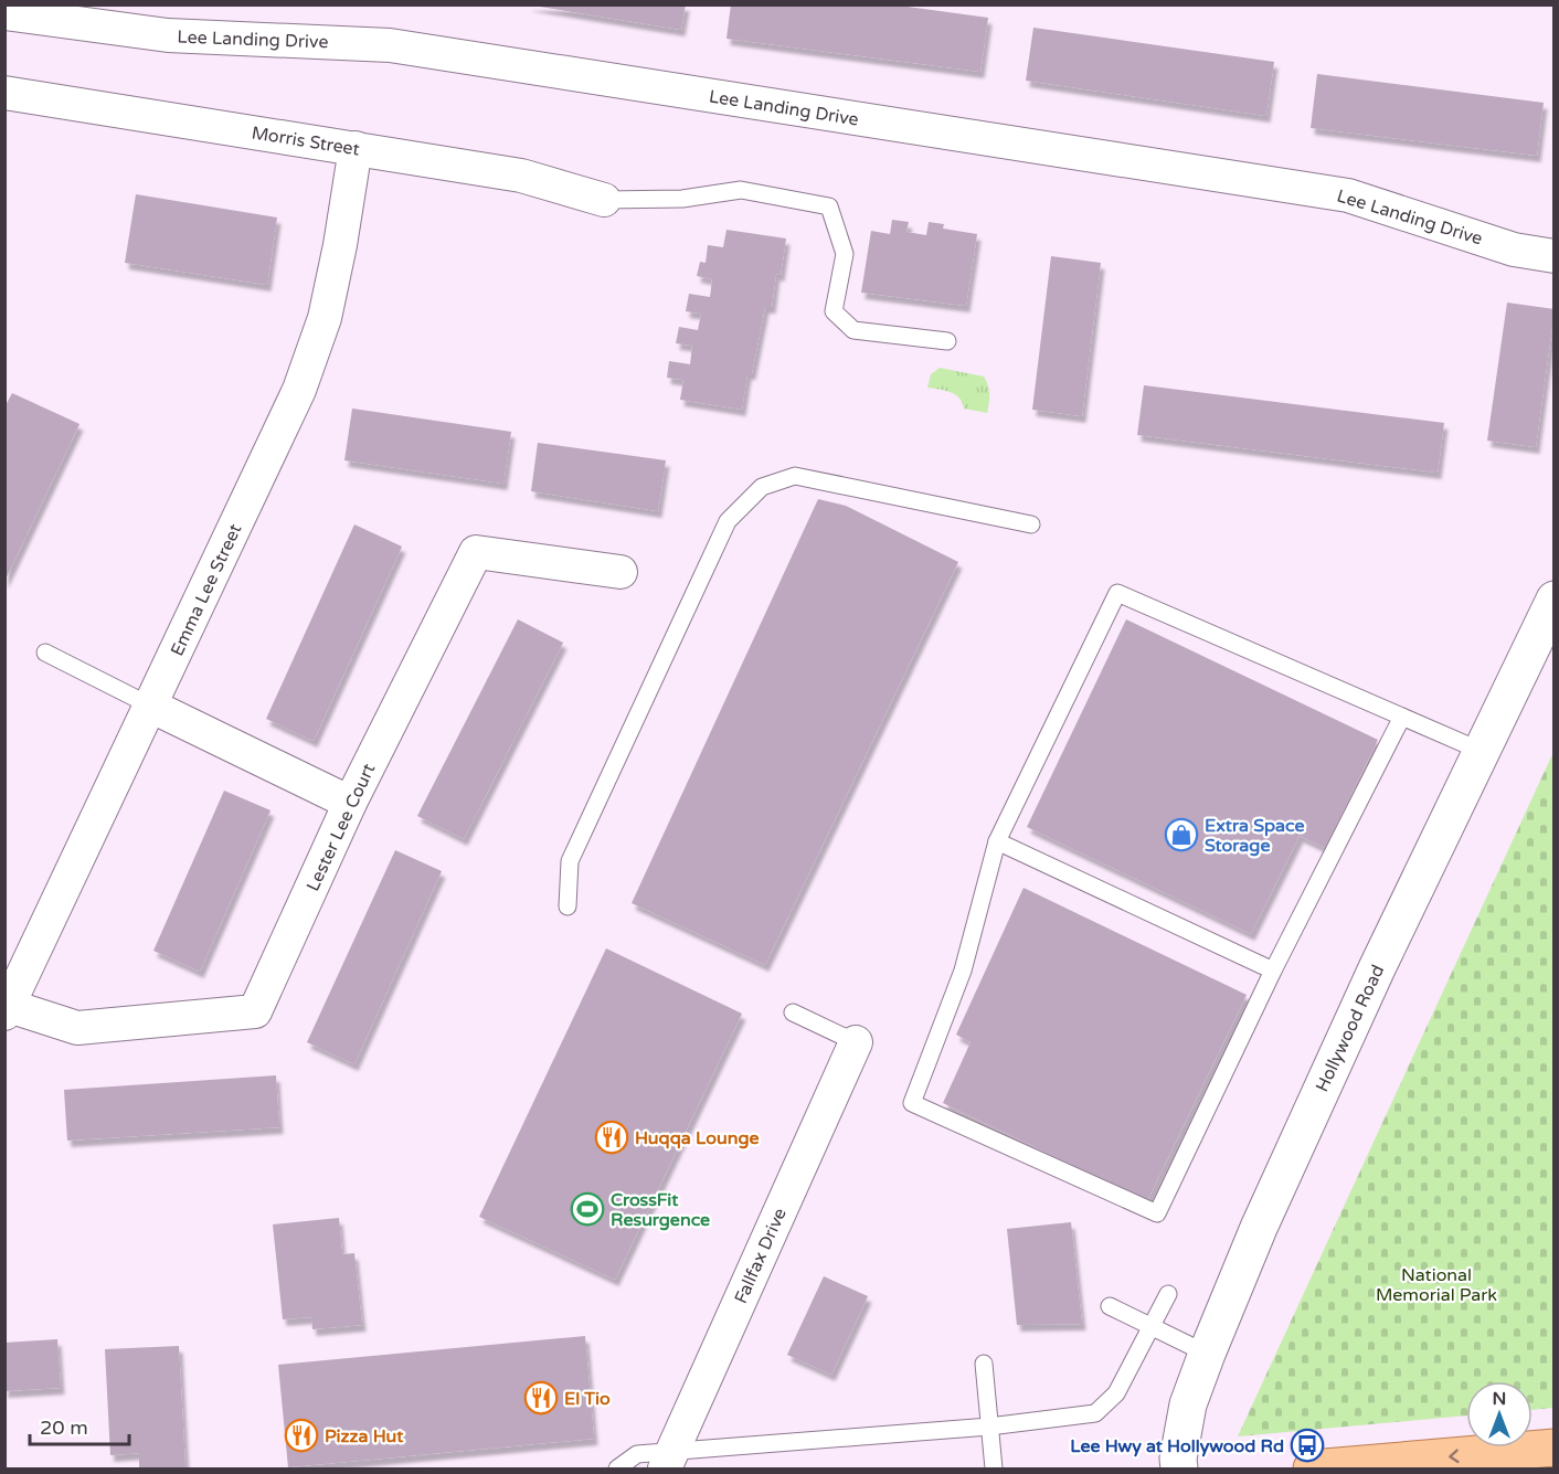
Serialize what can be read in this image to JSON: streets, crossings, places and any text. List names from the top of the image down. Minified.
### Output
{"streets":{"street":["Lee Landing Drive","Morris Street","Emma Lee Street","Lester Lee Court","Hollywood Road","Fallfax Drive"]},"crossings":[["Morris Street","Emma Lee Street"],["Emma Lee Street","Lester Lee Court"]],"parks":["National Memorial Park"],"places":{"shop":["Extra Space Storage"],"restaurant":["Huqqa Lounge","El Tio","Pizza Hut"],"sports":["CrossFit Resurgence"],"bus stop":["Lee Hwy at Hollywood Rd"]},"scale_bar":"20 m","north":"top"}
